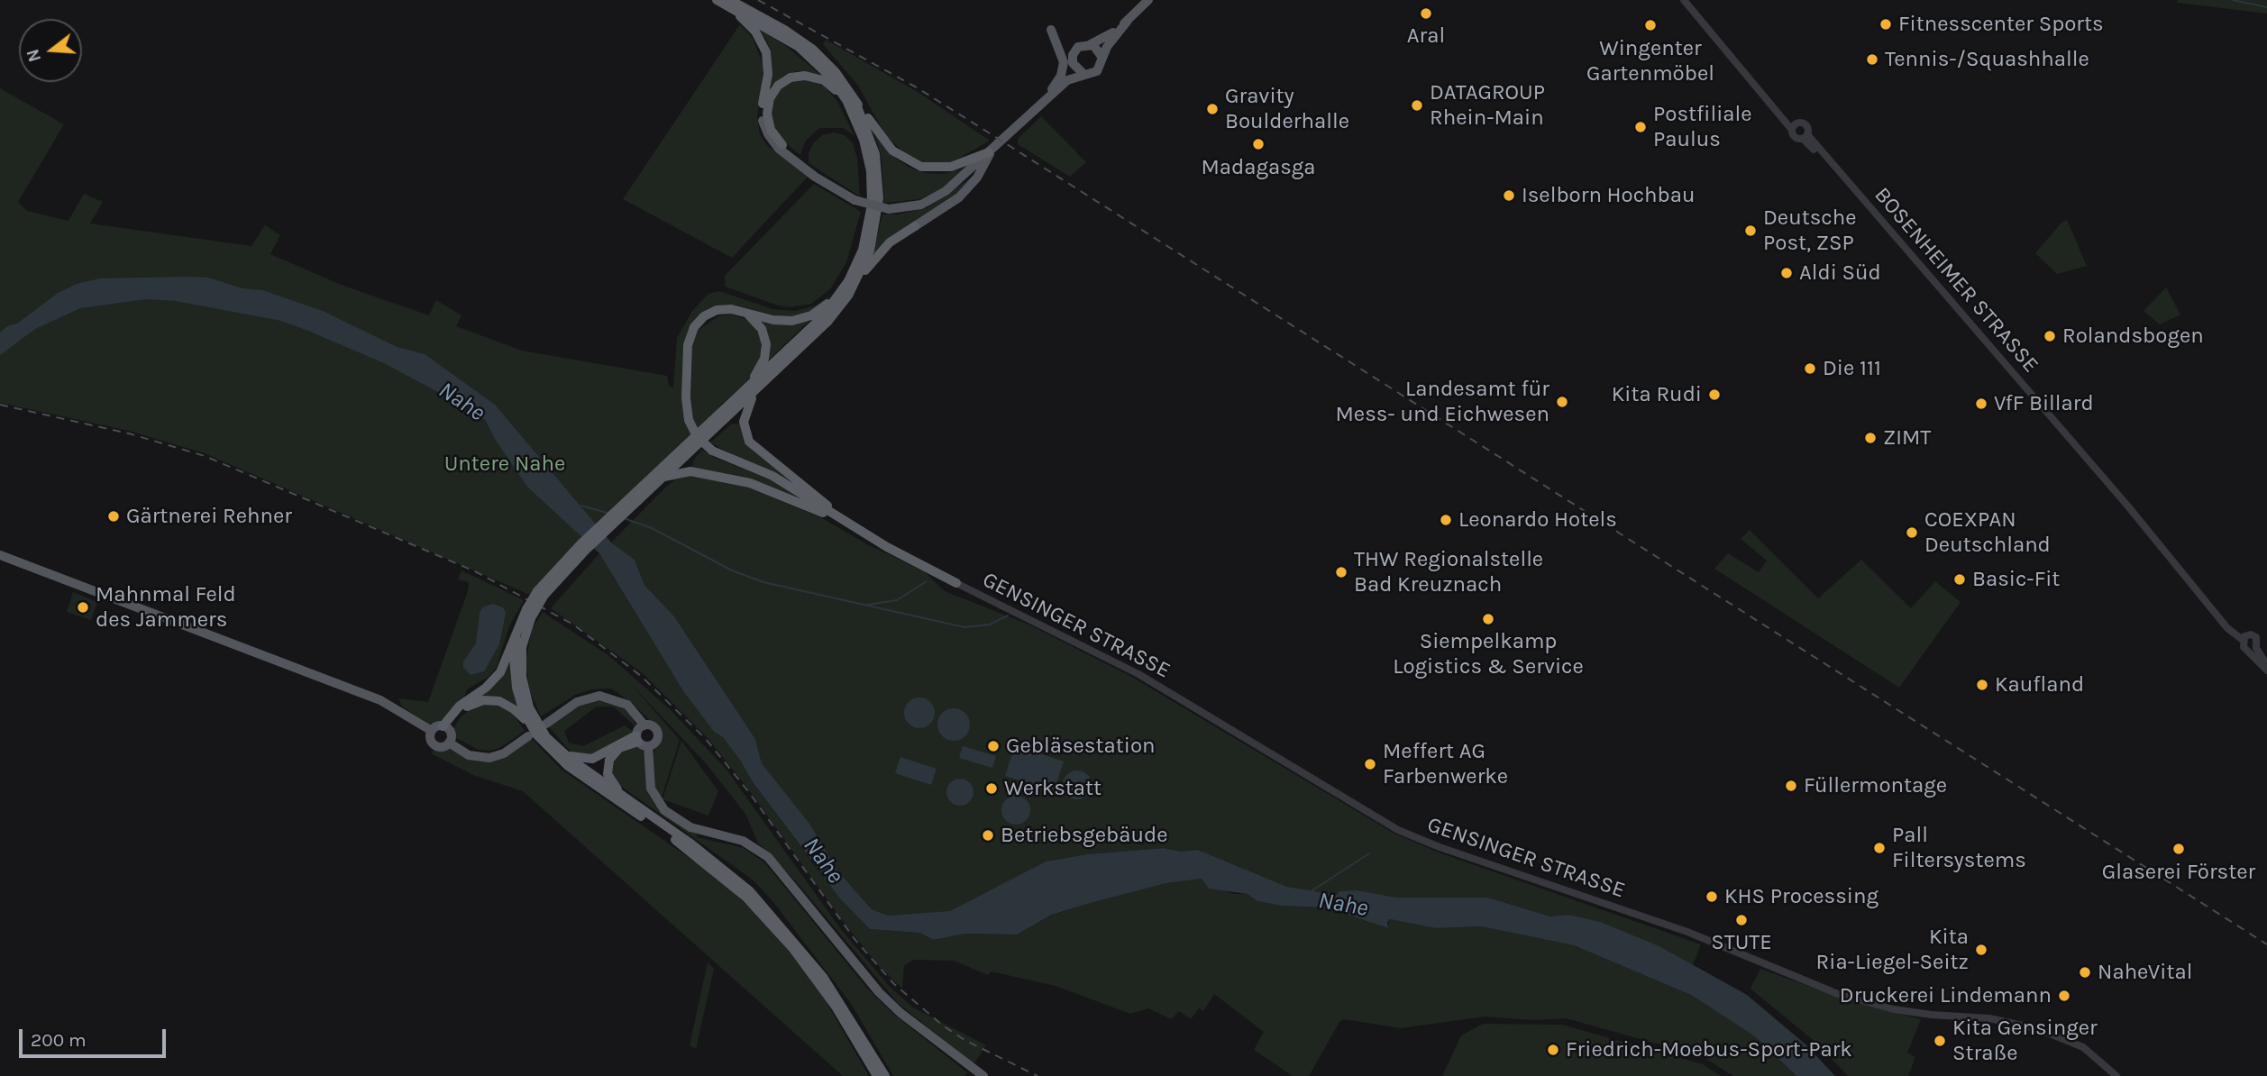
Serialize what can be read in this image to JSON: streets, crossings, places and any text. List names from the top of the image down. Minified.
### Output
{"streets":{"street":["BOSENHEIMER STRASSE","GENSINGER STRASSE"]},"water":["Nahe"],"parks":["Untere Nahe"],"places":["Aral","Fitnesscenter Sports","Wingenter Gartenmöbel","Tennis-/Squashhalle","DATAGROUP Rhein-Main","Gravity Boulderhalle","Postfiliale Paulus","Madagasga","Iselborn Hochbau","Deutsche Post, ZSP","Aldi Süd","Rolandsbogen","Die 111","Kita Rudi","Landesamt für Mess- und Eichwesen","VfF Billard","ZIMT","Gärtnerei Rehner","Leonardo Hotels","COEXPAN Deutschland","THW Regionalstelle Bad Kreuznach","Basic-Fit","Mahnmal Feld des Jammers","Siempelkamp Logistics & Service","Kaufland","Gebläsestation","Meffert AG Farbenwerke","Füllermontage","Werkstatt","Betriebsgebäude","Pall Filtersystems","Glaserei Förster","KHS Processing","STUTE","Kita Ria-Liegel-Seitz","NaheVital","Druckerei Lindemann","Kita Gensinger Straße","Friedrich-Moebus-Sport-Park"],"scale_bar":"200 m","north":"left"}
